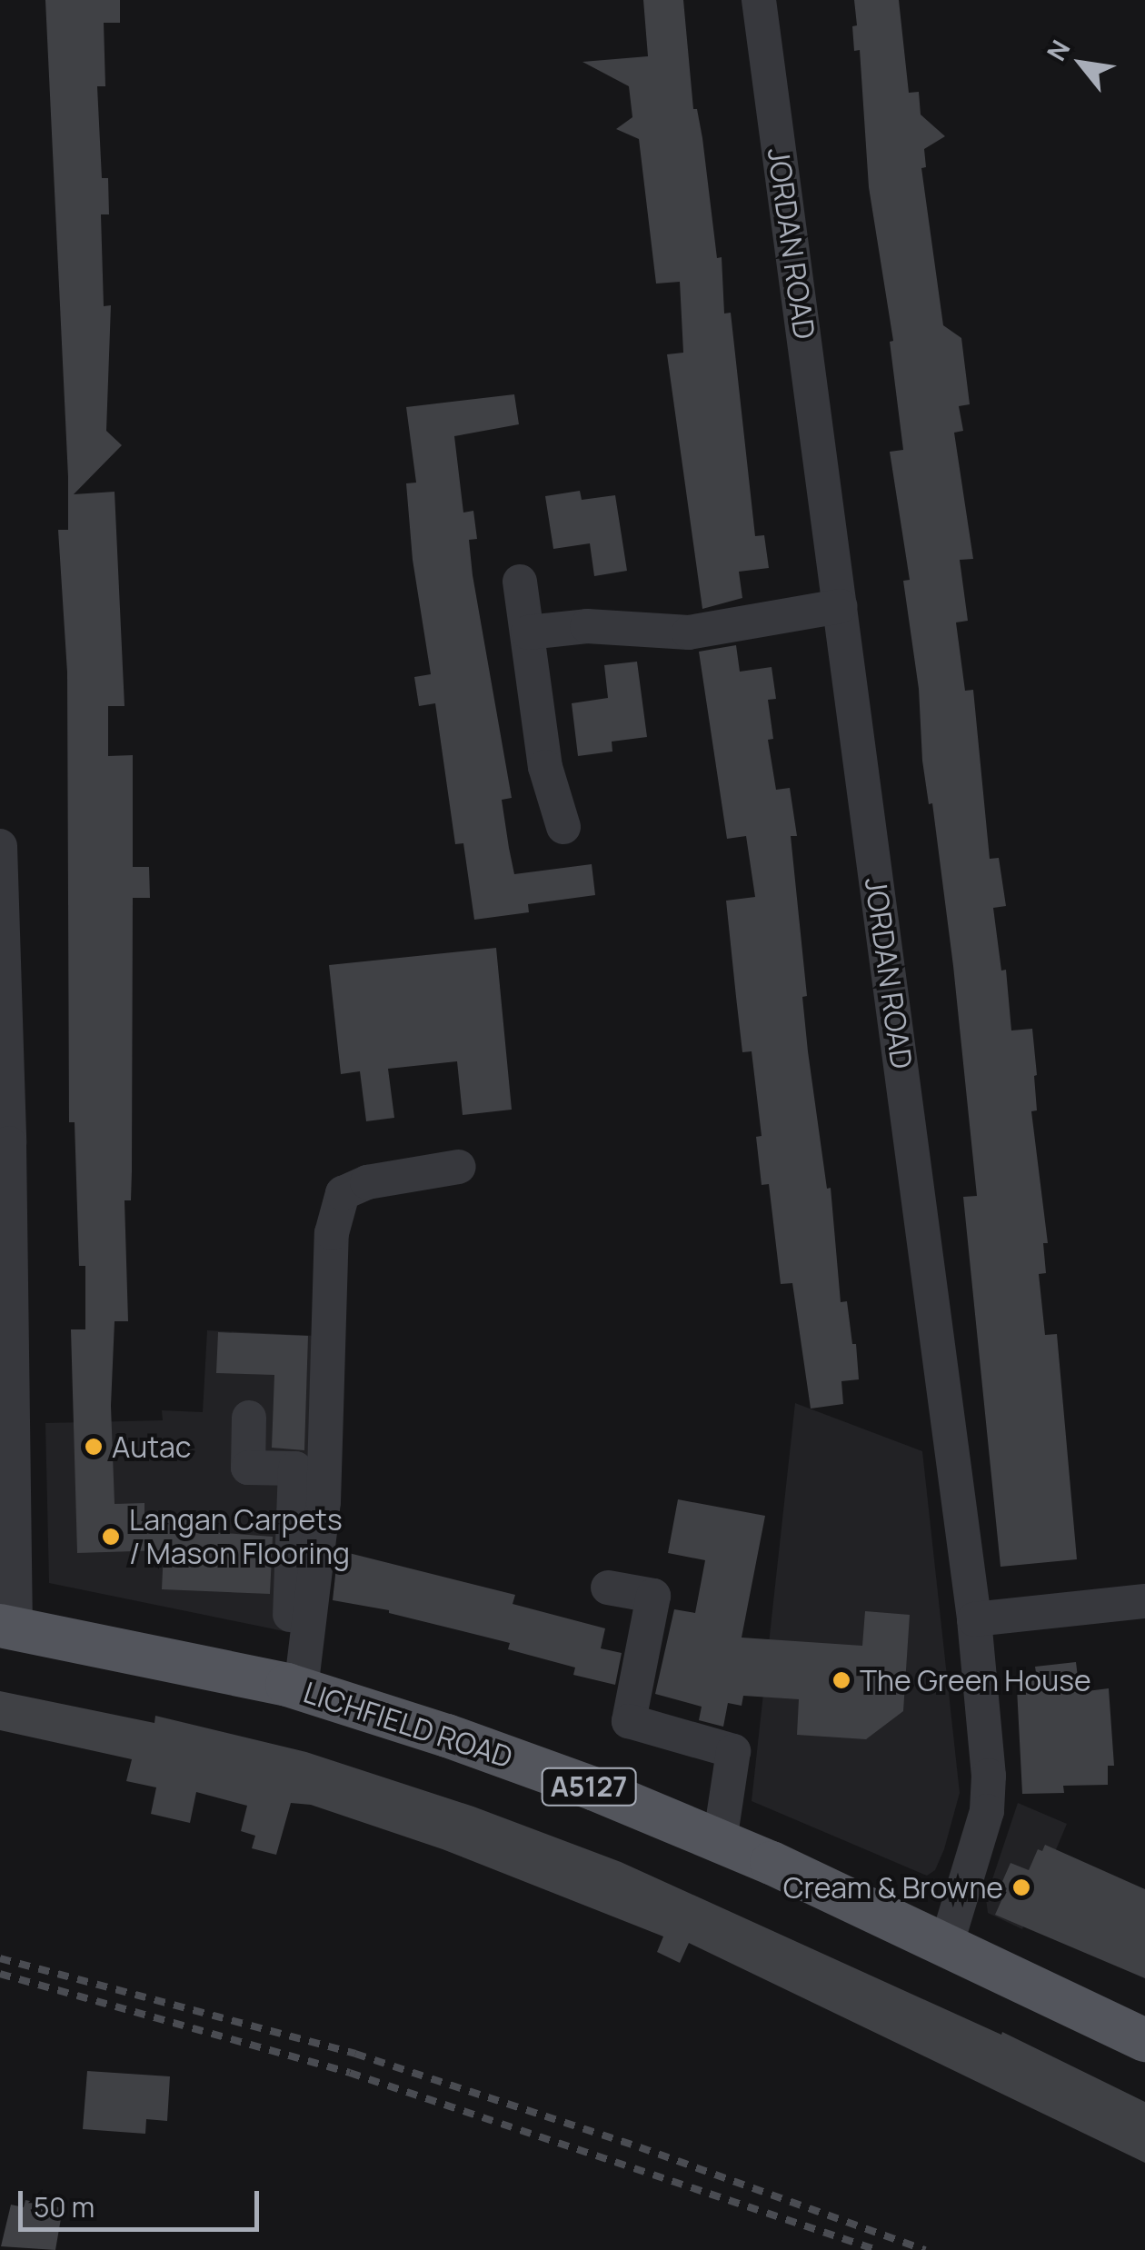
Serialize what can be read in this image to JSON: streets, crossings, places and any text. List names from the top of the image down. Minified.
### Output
{"streets":{"main road":["LICHFIELD ROAD","A5127"],"street":["JORDAN ROAD"]},"crossings":[["JORDAN ROAD","LICHFIELD ROAD"]],"places":["Autac","Langan Carpets / Mason Flooring","The Green House","Cream & Browne"],"scale_bar":"50 m","north":"top left"}
